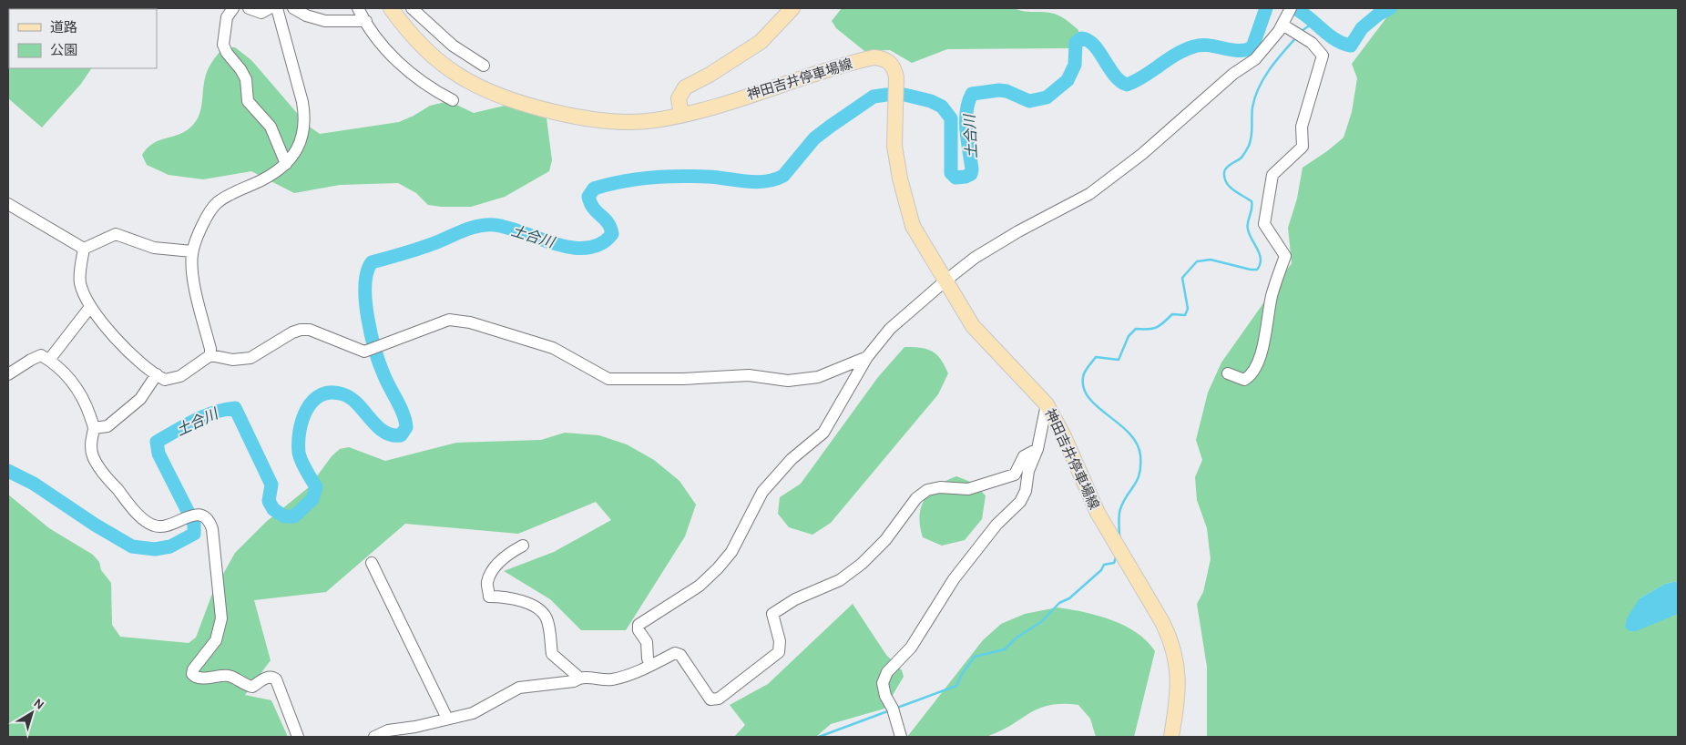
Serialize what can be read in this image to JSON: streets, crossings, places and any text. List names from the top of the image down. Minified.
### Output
{"streets":{"main road":["神田吉井停車場線"]},"water":["土合川"],"legend":["道路","公園"],"north":"top right"}
